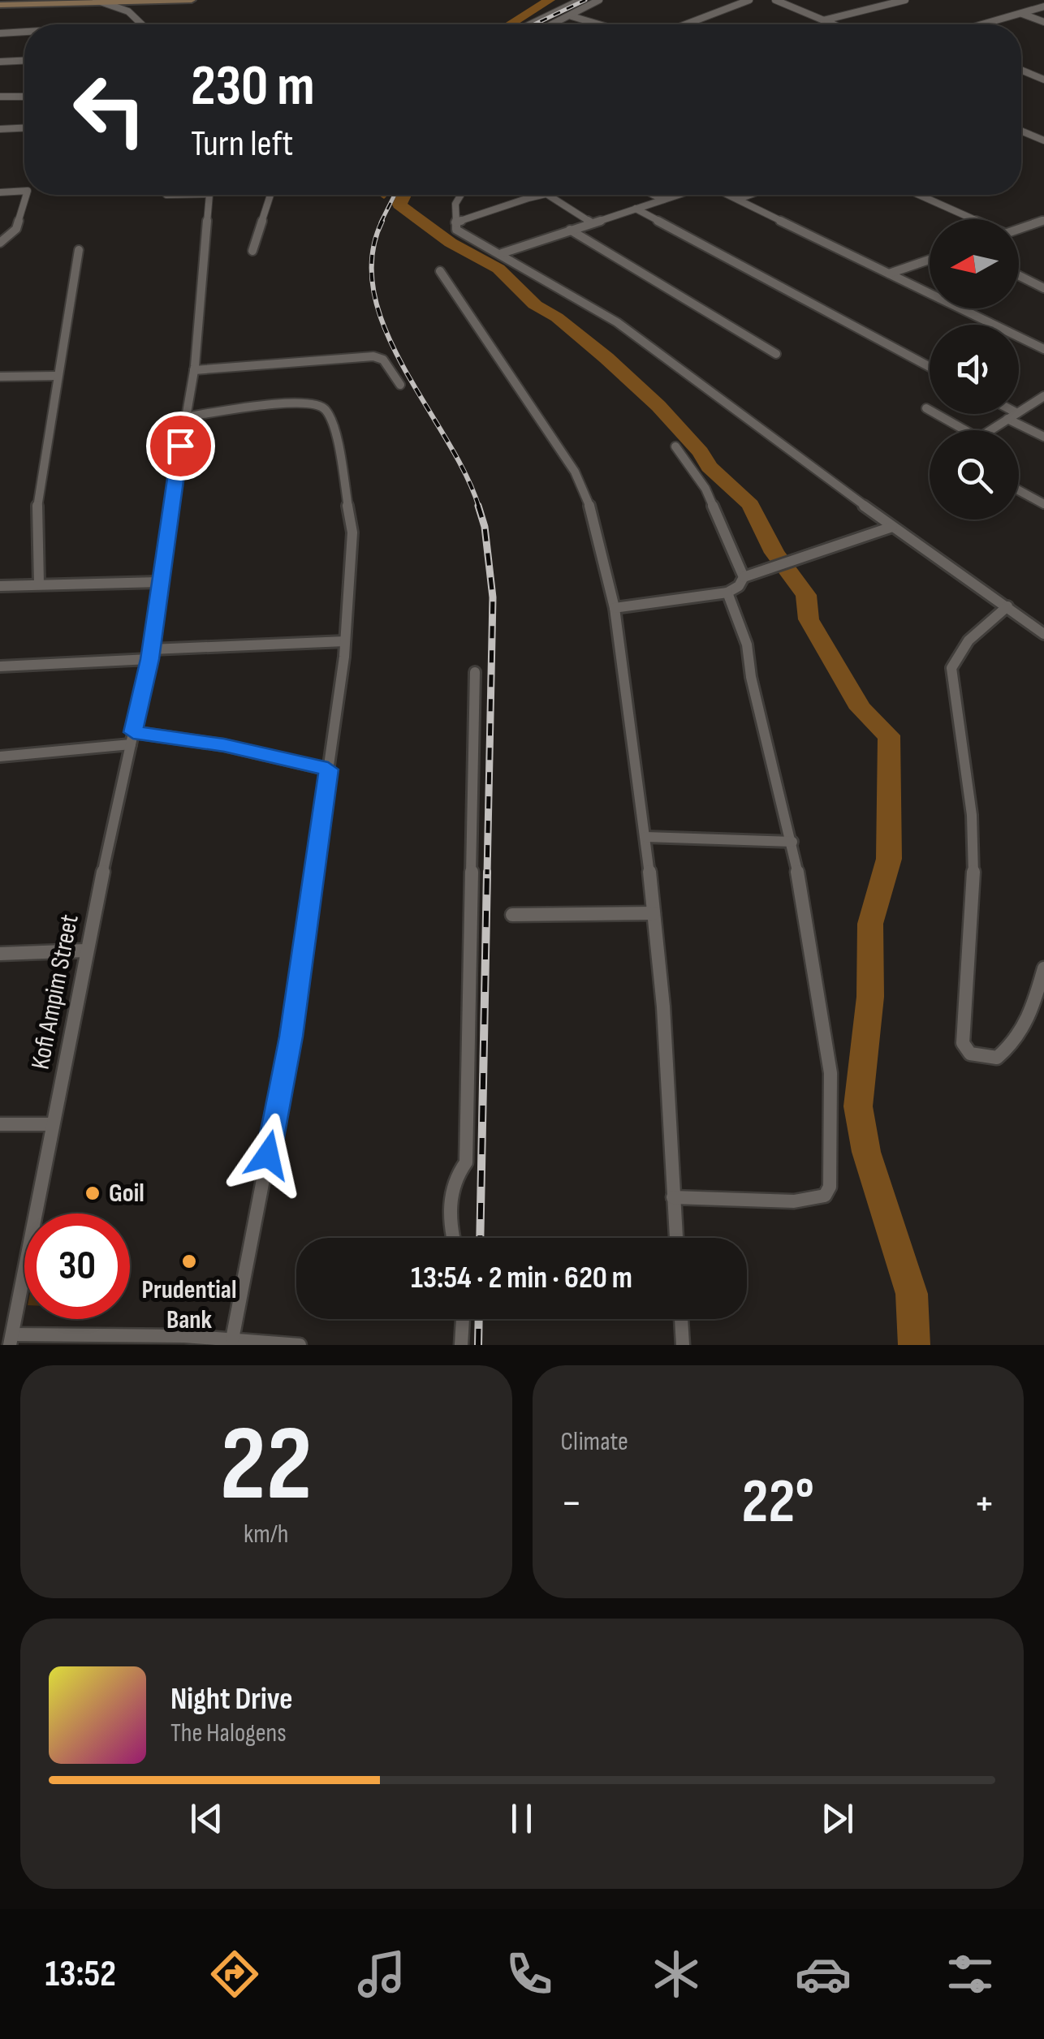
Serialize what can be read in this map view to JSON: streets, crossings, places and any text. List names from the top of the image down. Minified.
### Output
{"streets":{"street":["Kofi Ampim Street"]},"places":["Goil","Prudential Bank"],"north":"left","page":{"turn":["230 m","Turn left"],"limit":"30","trip":"13:54 · 2 min · 620 m","tile":[["22","km/h"],"Climate"],"heat":["−","22°","+"],"song":["Night Drive","The Halogens"],"tabs":"13:52"}}
